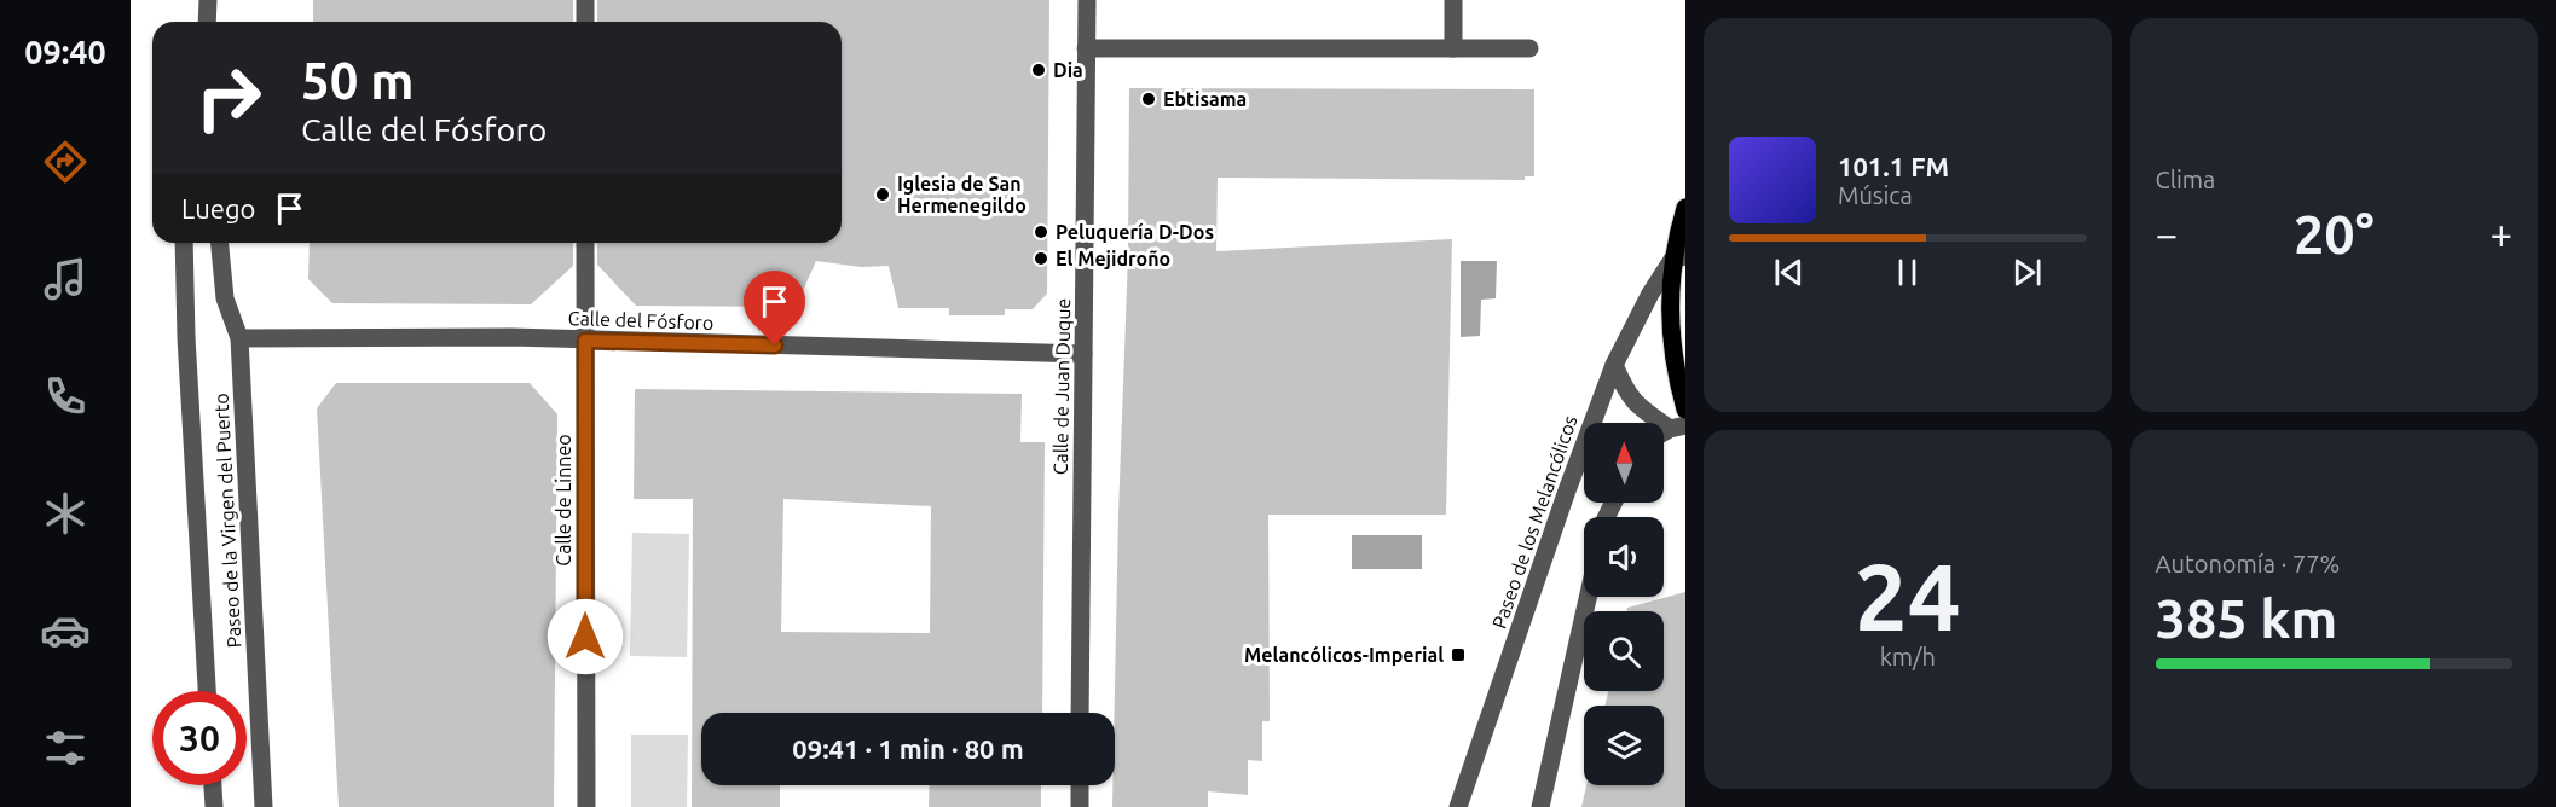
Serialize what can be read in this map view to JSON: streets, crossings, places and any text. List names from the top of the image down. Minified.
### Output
{"streets":{"street":["Calle del Fósforo","Calle de Juan Duque","Calle de Linneo","Paseo de la Virgen del Puerto","Paseo de los Melancólicos"]},"crossings":[["Calle del Fósforo","Calle de Juan Duque"],["Calle del Fósforo","Calle de Linneo"],["Calle del Fósforo","Paseo de la Virgen del Puerto"]],"places":{"other":["Dia","Ebtisama","Iglesia de San Hermenegildo","Peluquería D-Dos","El Mejidroño"],"transit":["Melancólicos-Imperial"]},"north":"top","page":{"tabs":"09:40","tile":["Clima",["24","km/h"],["Autonomía · 77%","385 km"]],"turn":["50 m","Calle del Fósforo"],"song":["101.1 FM","Música"],"then":"Luego","heat":["−","20°","+"],"limit":"30","trip":"09:41 · 1 min · 80 m"}}
